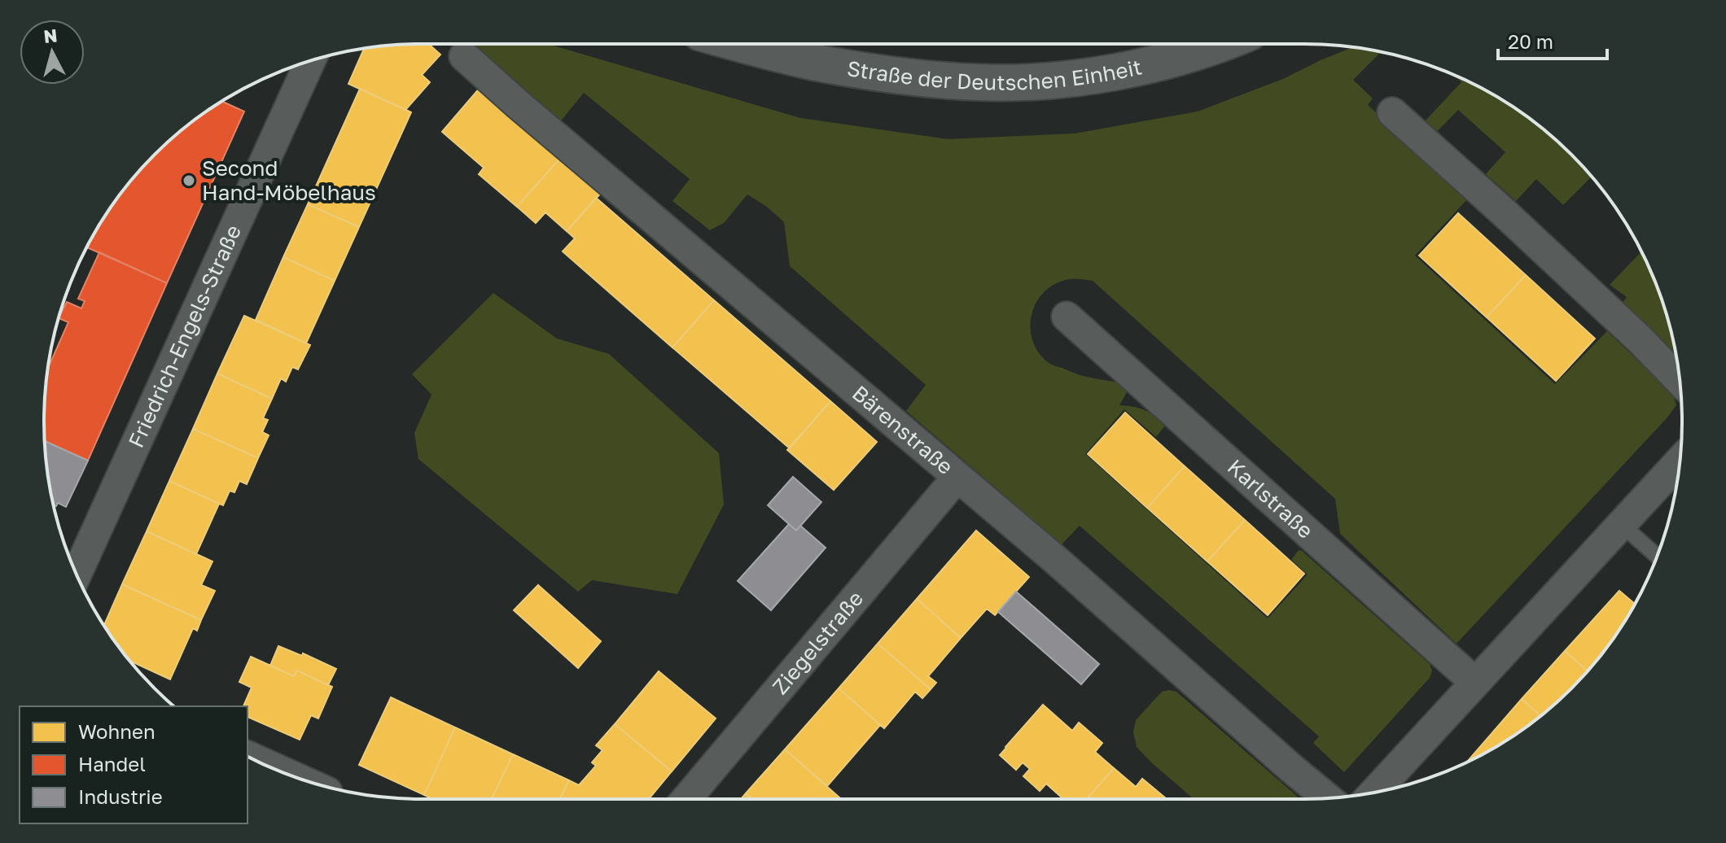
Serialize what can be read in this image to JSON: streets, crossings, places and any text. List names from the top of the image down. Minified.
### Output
{"streets":{"street":["Straße der Deutschen Einheit","Friedrich-Engels-Straße","Bärenstraße","Karlstraße","Ziegelstraße"]},"crossings":[["Bärenstraße","Ziegelstraße"]],"places":["Second Hand-Möbelhaus"],"legend":["Wohnen","Handel","Industrie"],"scale_bar":"20 m","north":"top"}
